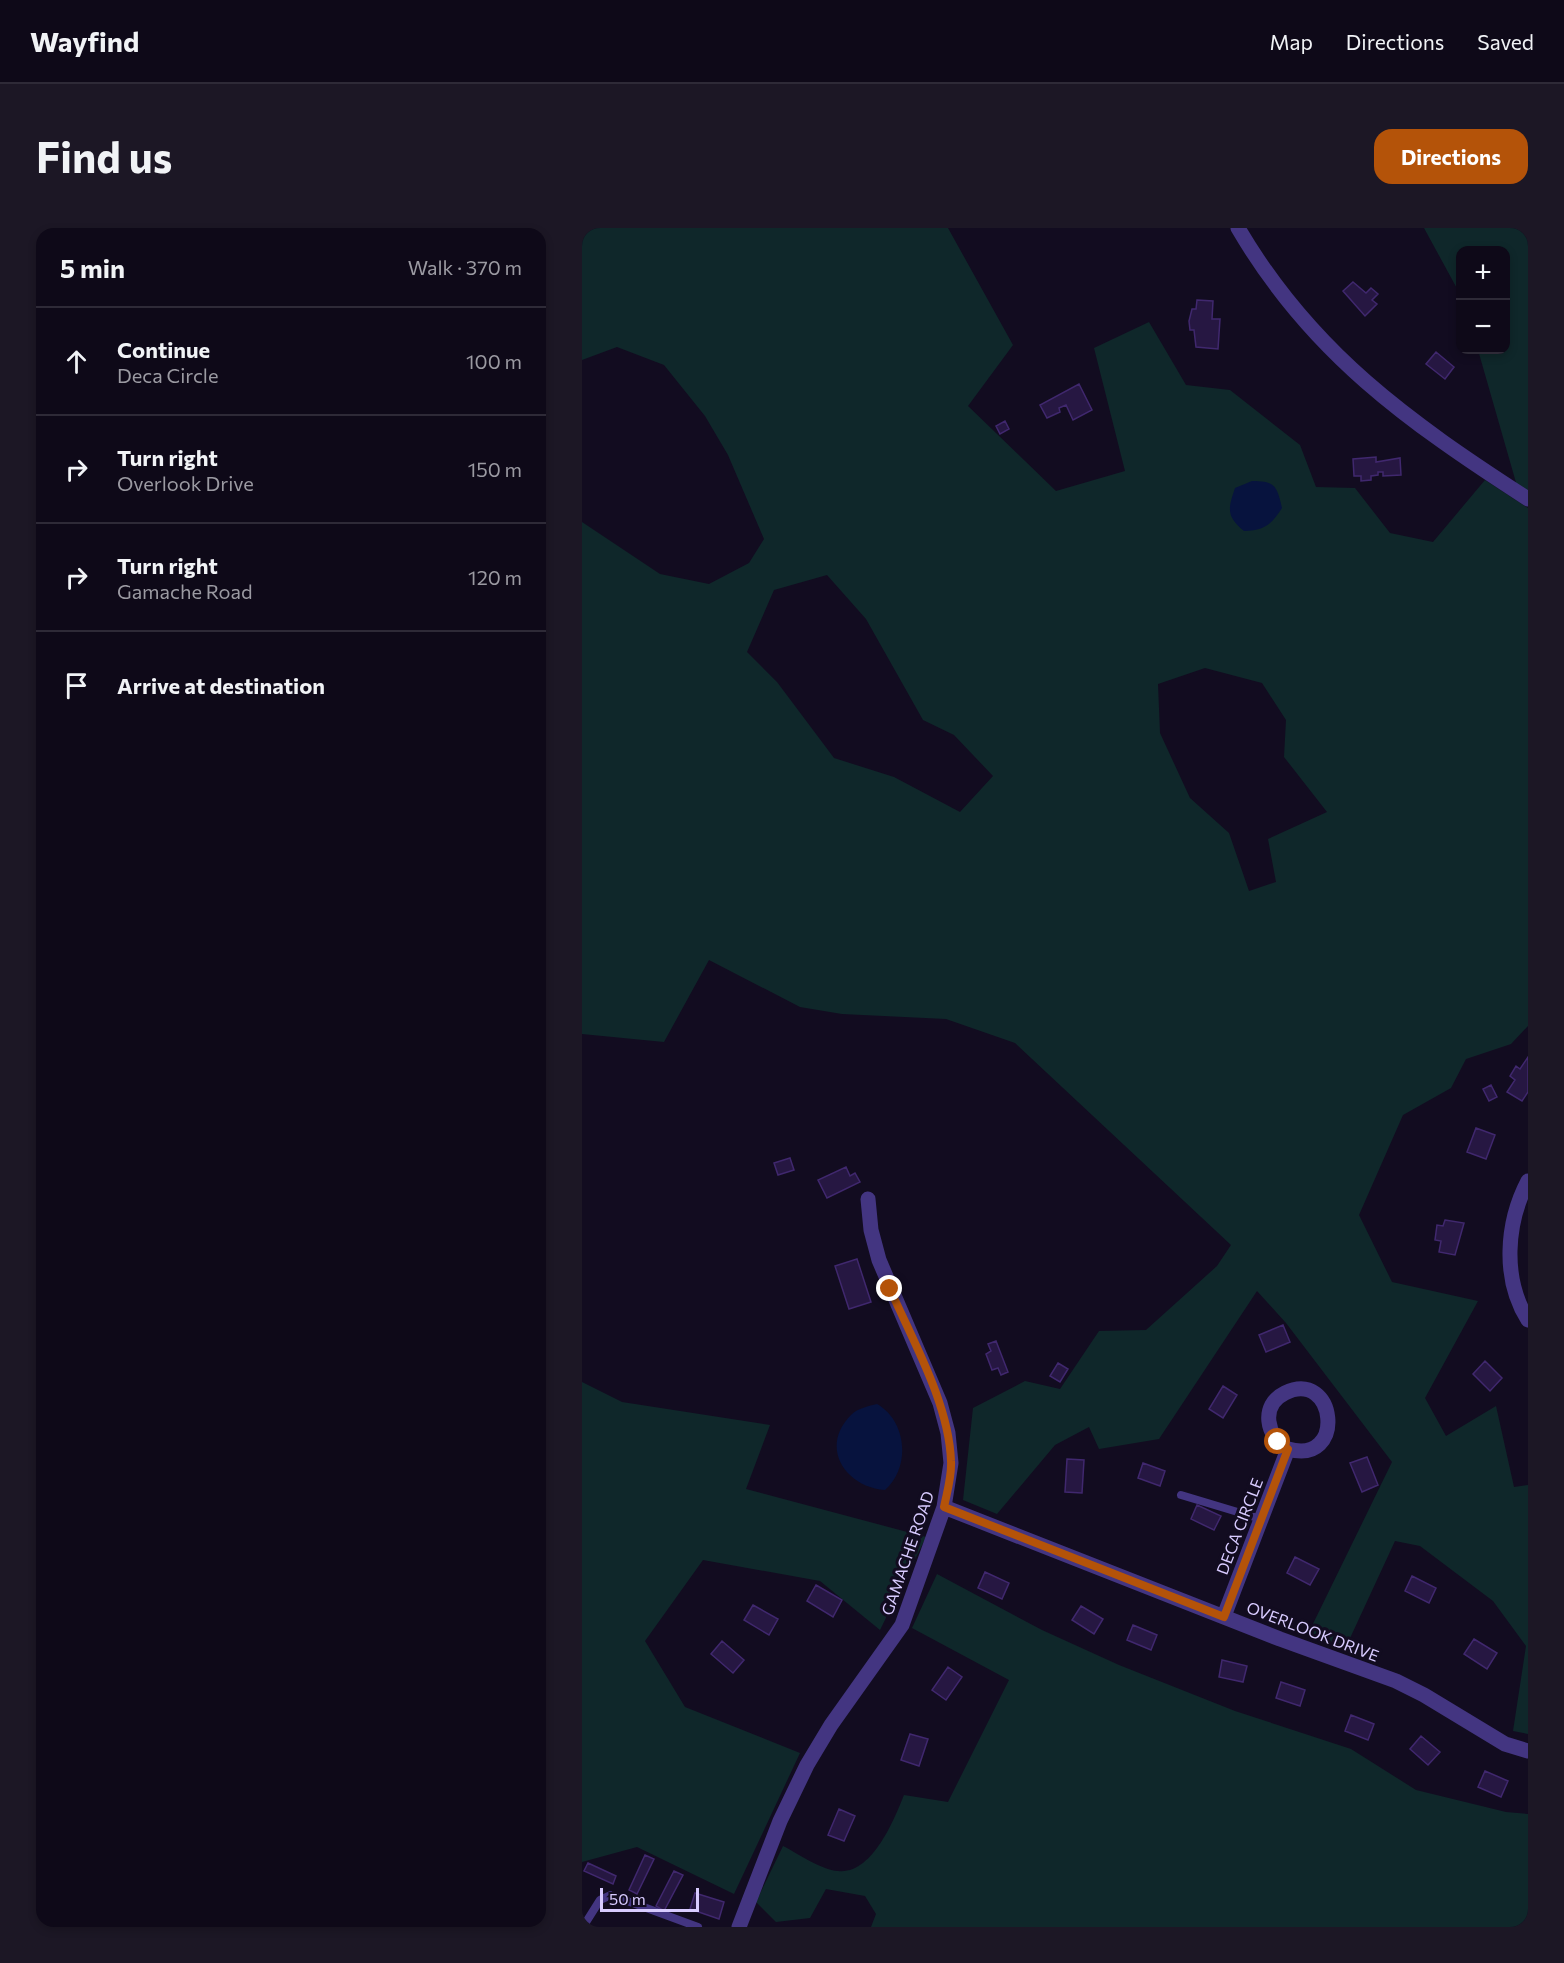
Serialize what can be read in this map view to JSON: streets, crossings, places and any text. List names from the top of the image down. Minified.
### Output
{"streets":{"street":["DECA CIRCLE","GAMACHE ROAD","OVERLOOK DRIVE"]},"crossings":[["DECA CIRCLE","OVERLOOK DRIVE"],["GAMACHE ROAD","OVERLOOK DRIVE"]],"scale_bar":"50 m","page":{"header":"Wayfind","nav":["Map","Directions","Saved"],"buttons":"Directions","title":"Find us","heading":["5 min","Walk · 370 m"],"map_buttons":["+","−"],"list":[["Continue","Deca Circle","100 m"],["Turn right","Overlook Drive","150 m"],["Turn right","Gamache Road","120 m"],"Arrive at destination"],"scale":"50 m"}}
